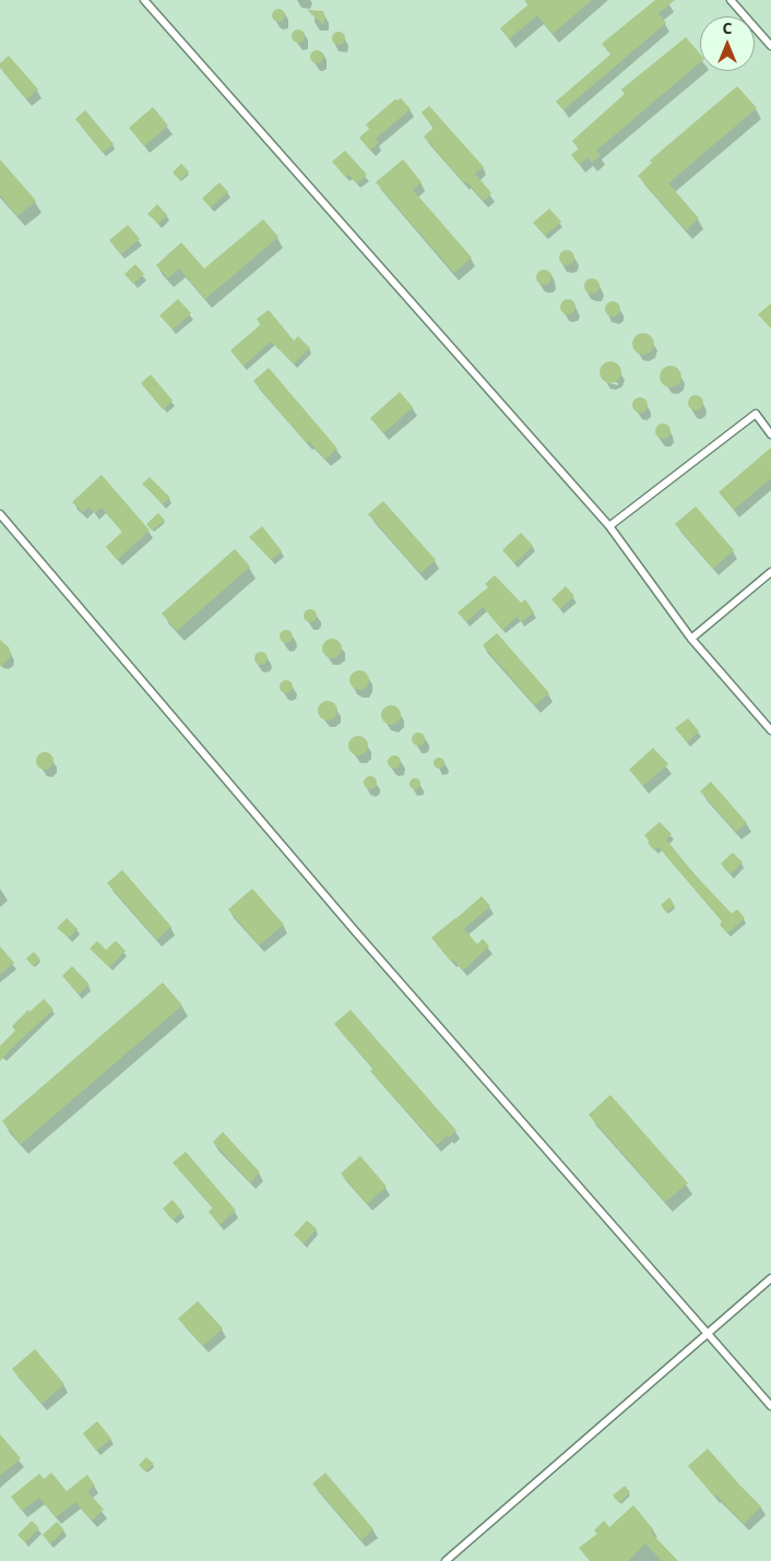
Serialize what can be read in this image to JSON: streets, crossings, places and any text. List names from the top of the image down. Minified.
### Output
{"north":"top"}
